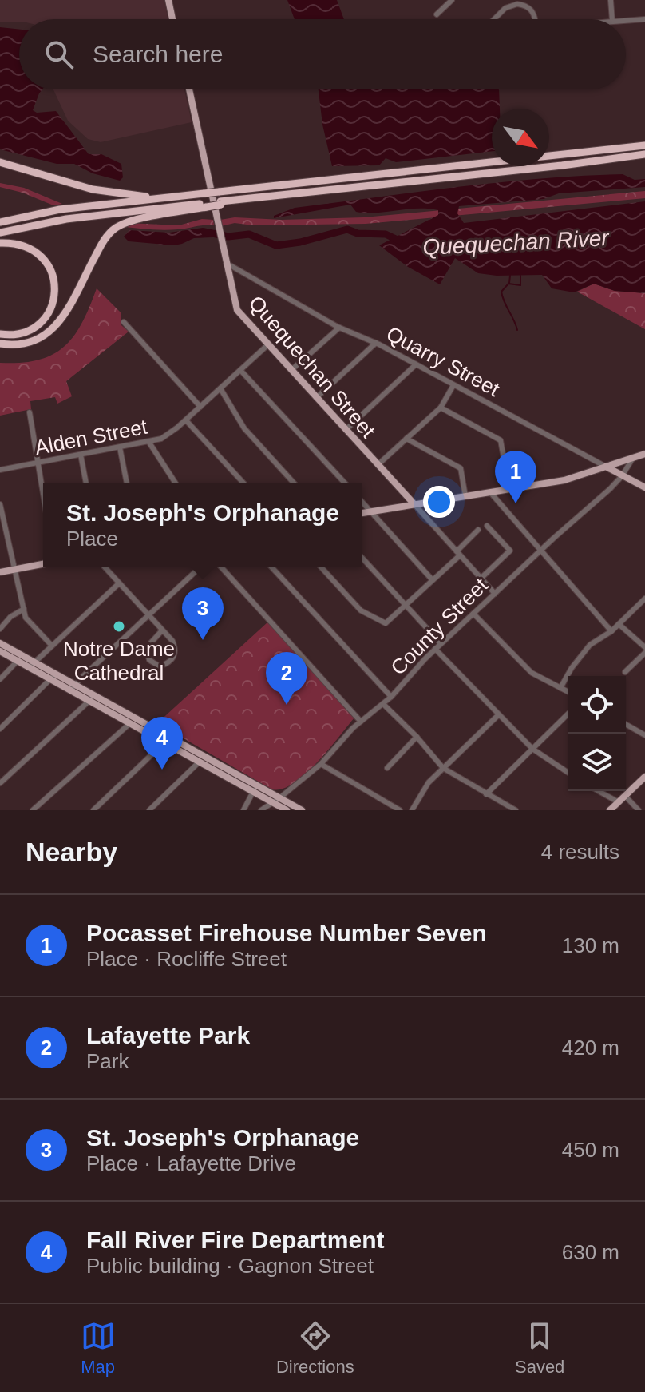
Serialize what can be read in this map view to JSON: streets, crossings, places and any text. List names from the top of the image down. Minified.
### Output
{"streets":{"main road":["Quarry Street","Quequechan Street"],"street":["Alden Street","County Street"]},"crossings":[["Quarry Street","Quequechan Street"],["Quarry Street","County Street"],["Quequechan Street","Alden Street"],["Quequechan Street","County Street"]],"water":["Quequechan River"],"places":["Notre Dame Cathedral"],"north":"bottom right","page":{"search":"Search here","pins":["1","3","2","4"],"popup":["St. Joseph's Orphanage","Place"],"heading":["Nearby","4 results"],"list":[{"mark":"1","name":"Pocasset Firehouse Number Seven","note":"Place · Rocliffe Street","value":"130 m"},{"mark":"2","name":"Lafayette Park","note":"Park","value":"420 m"},{"mark":"3","name":"St. Joseph's Orphanage","note":"Place · Lafayette Drive","value":"450 m"},{"mark":"4","name":"Fall River Fire Department","note":"Public building · Gagnon Street","value":"630 m"}],"nav":["Map","Directions","Saved"]}}
